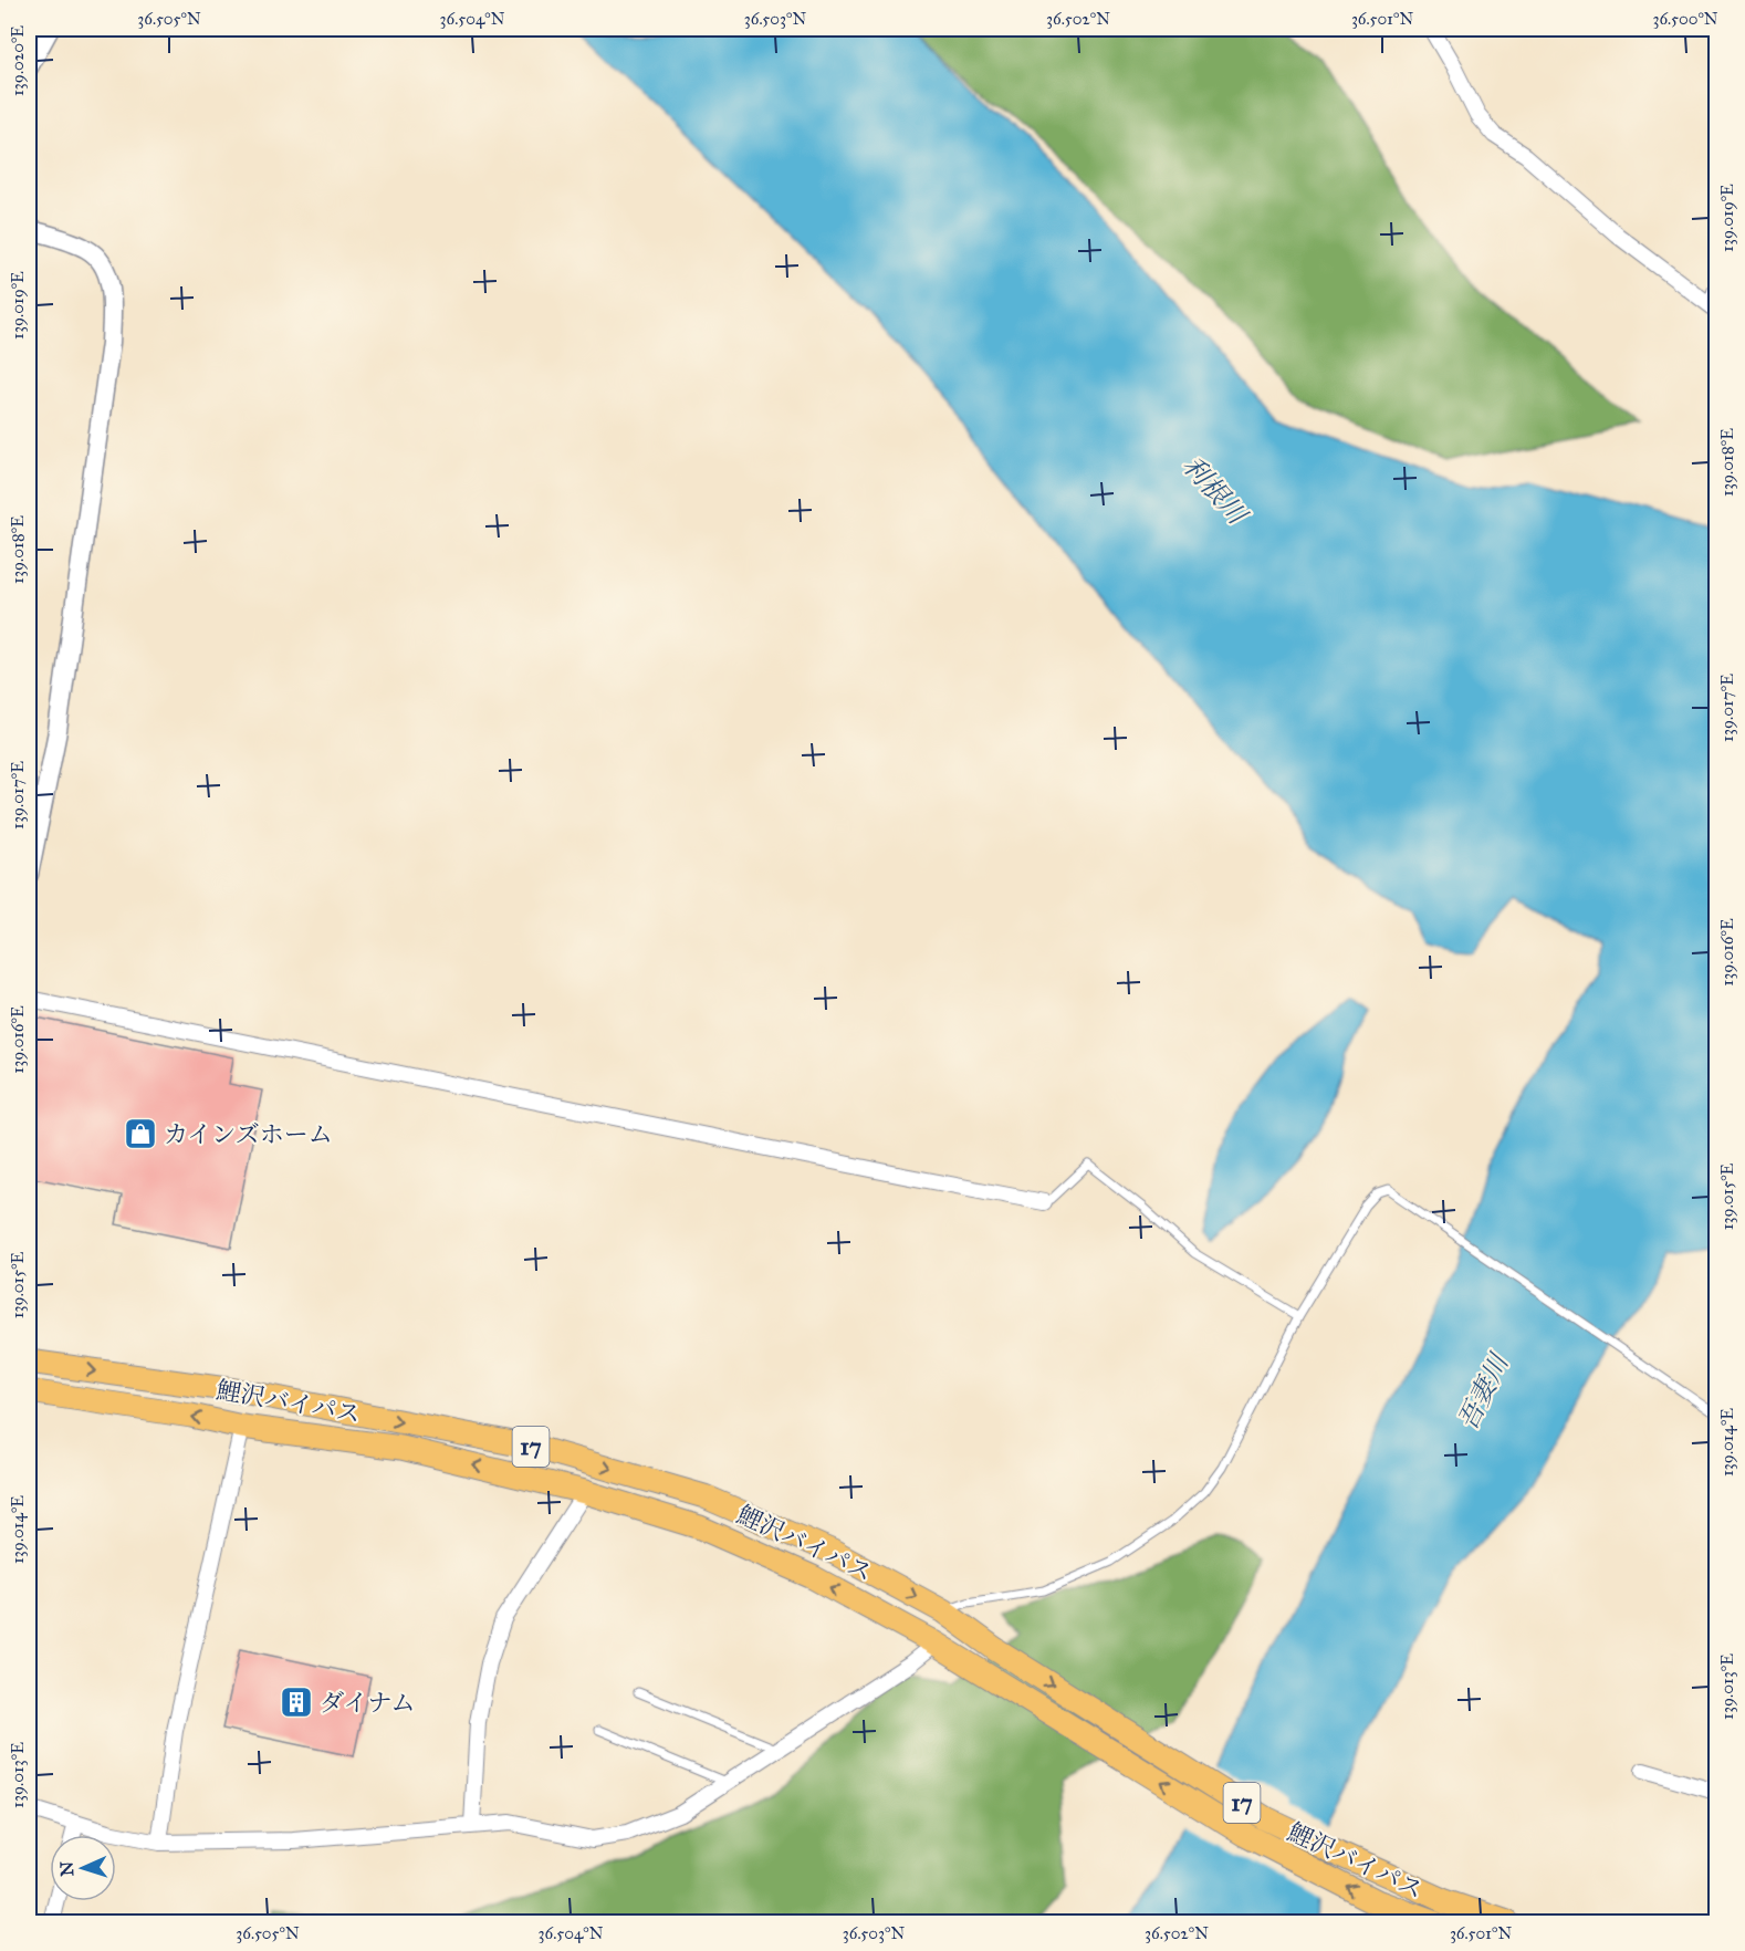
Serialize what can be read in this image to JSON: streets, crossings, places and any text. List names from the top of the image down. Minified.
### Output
{"streets":{"highway":["鯉沢バイパス","17"]},"water":["利根川","吾妻川"],"places":{"shop":["カインズホーム"],"building":["ダイナム"]},"north":"left","coordinates":["36.505°N","36.504°N","36.503°N","36.502°N","36.501°N","36.500°N","139.020°E","139.019°E","139.018°E","139.017°E","139.016°E","139.015°E","139.014°E","139.013°E"]}
